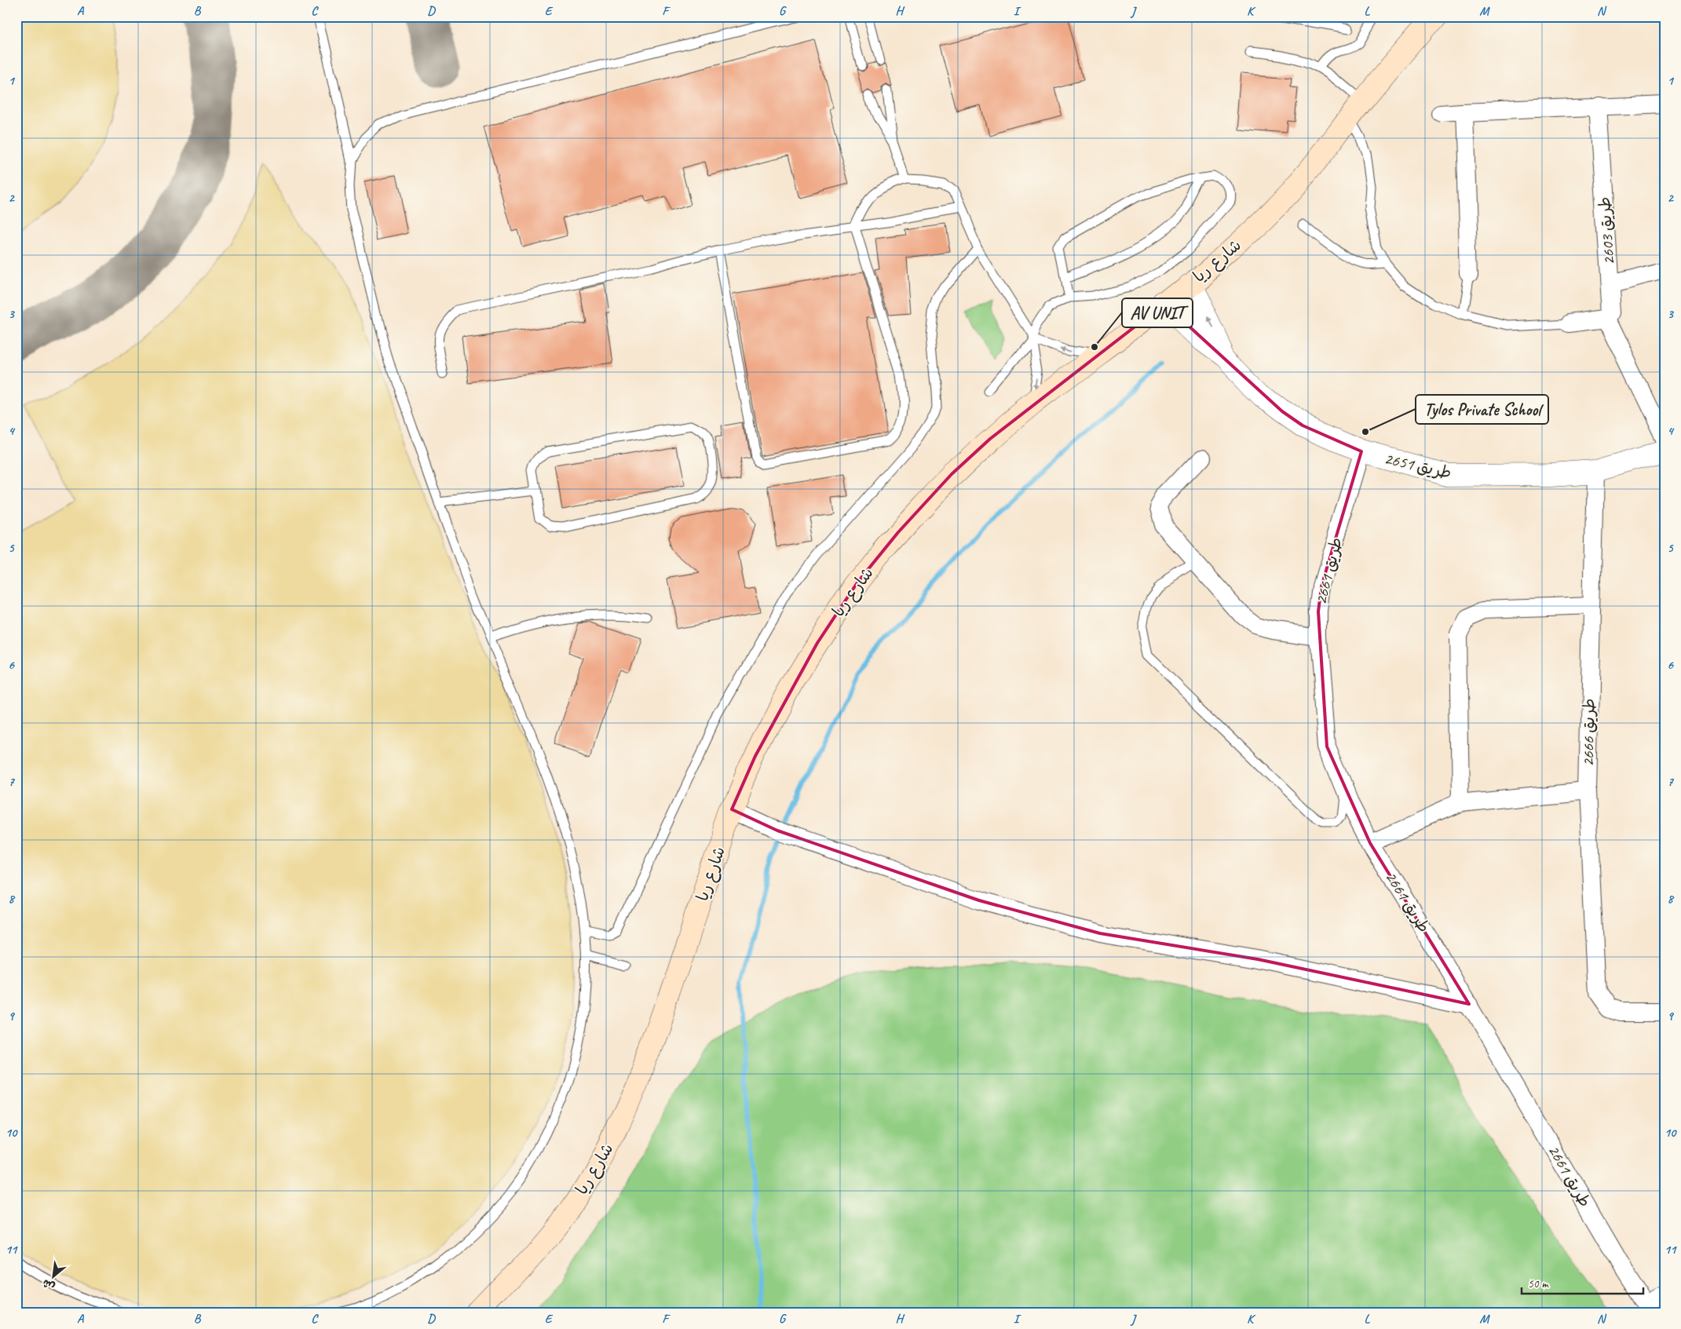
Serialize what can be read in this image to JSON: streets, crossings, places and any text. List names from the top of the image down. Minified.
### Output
{"streets":{"main road":["شارع ريا"],"street":["طريق 2603","طريق 2651","طريق 2661","طريق 2666"]},"crossings":[["شارع ريا","طريق 2651"],["طريق 2651","طريق 2661"],["طريق 2651","طريق 2666"]],"places":["AV UNIT","Tylos Private School"],"scale_bar":"50 m","north":"bottom left","grid":{"columns":["A","B","C","D","E","F","G","H","I","J","K","L","M","N"],"rows":["1","2","3","4","5","6","7","8","9","10","11"]}}
